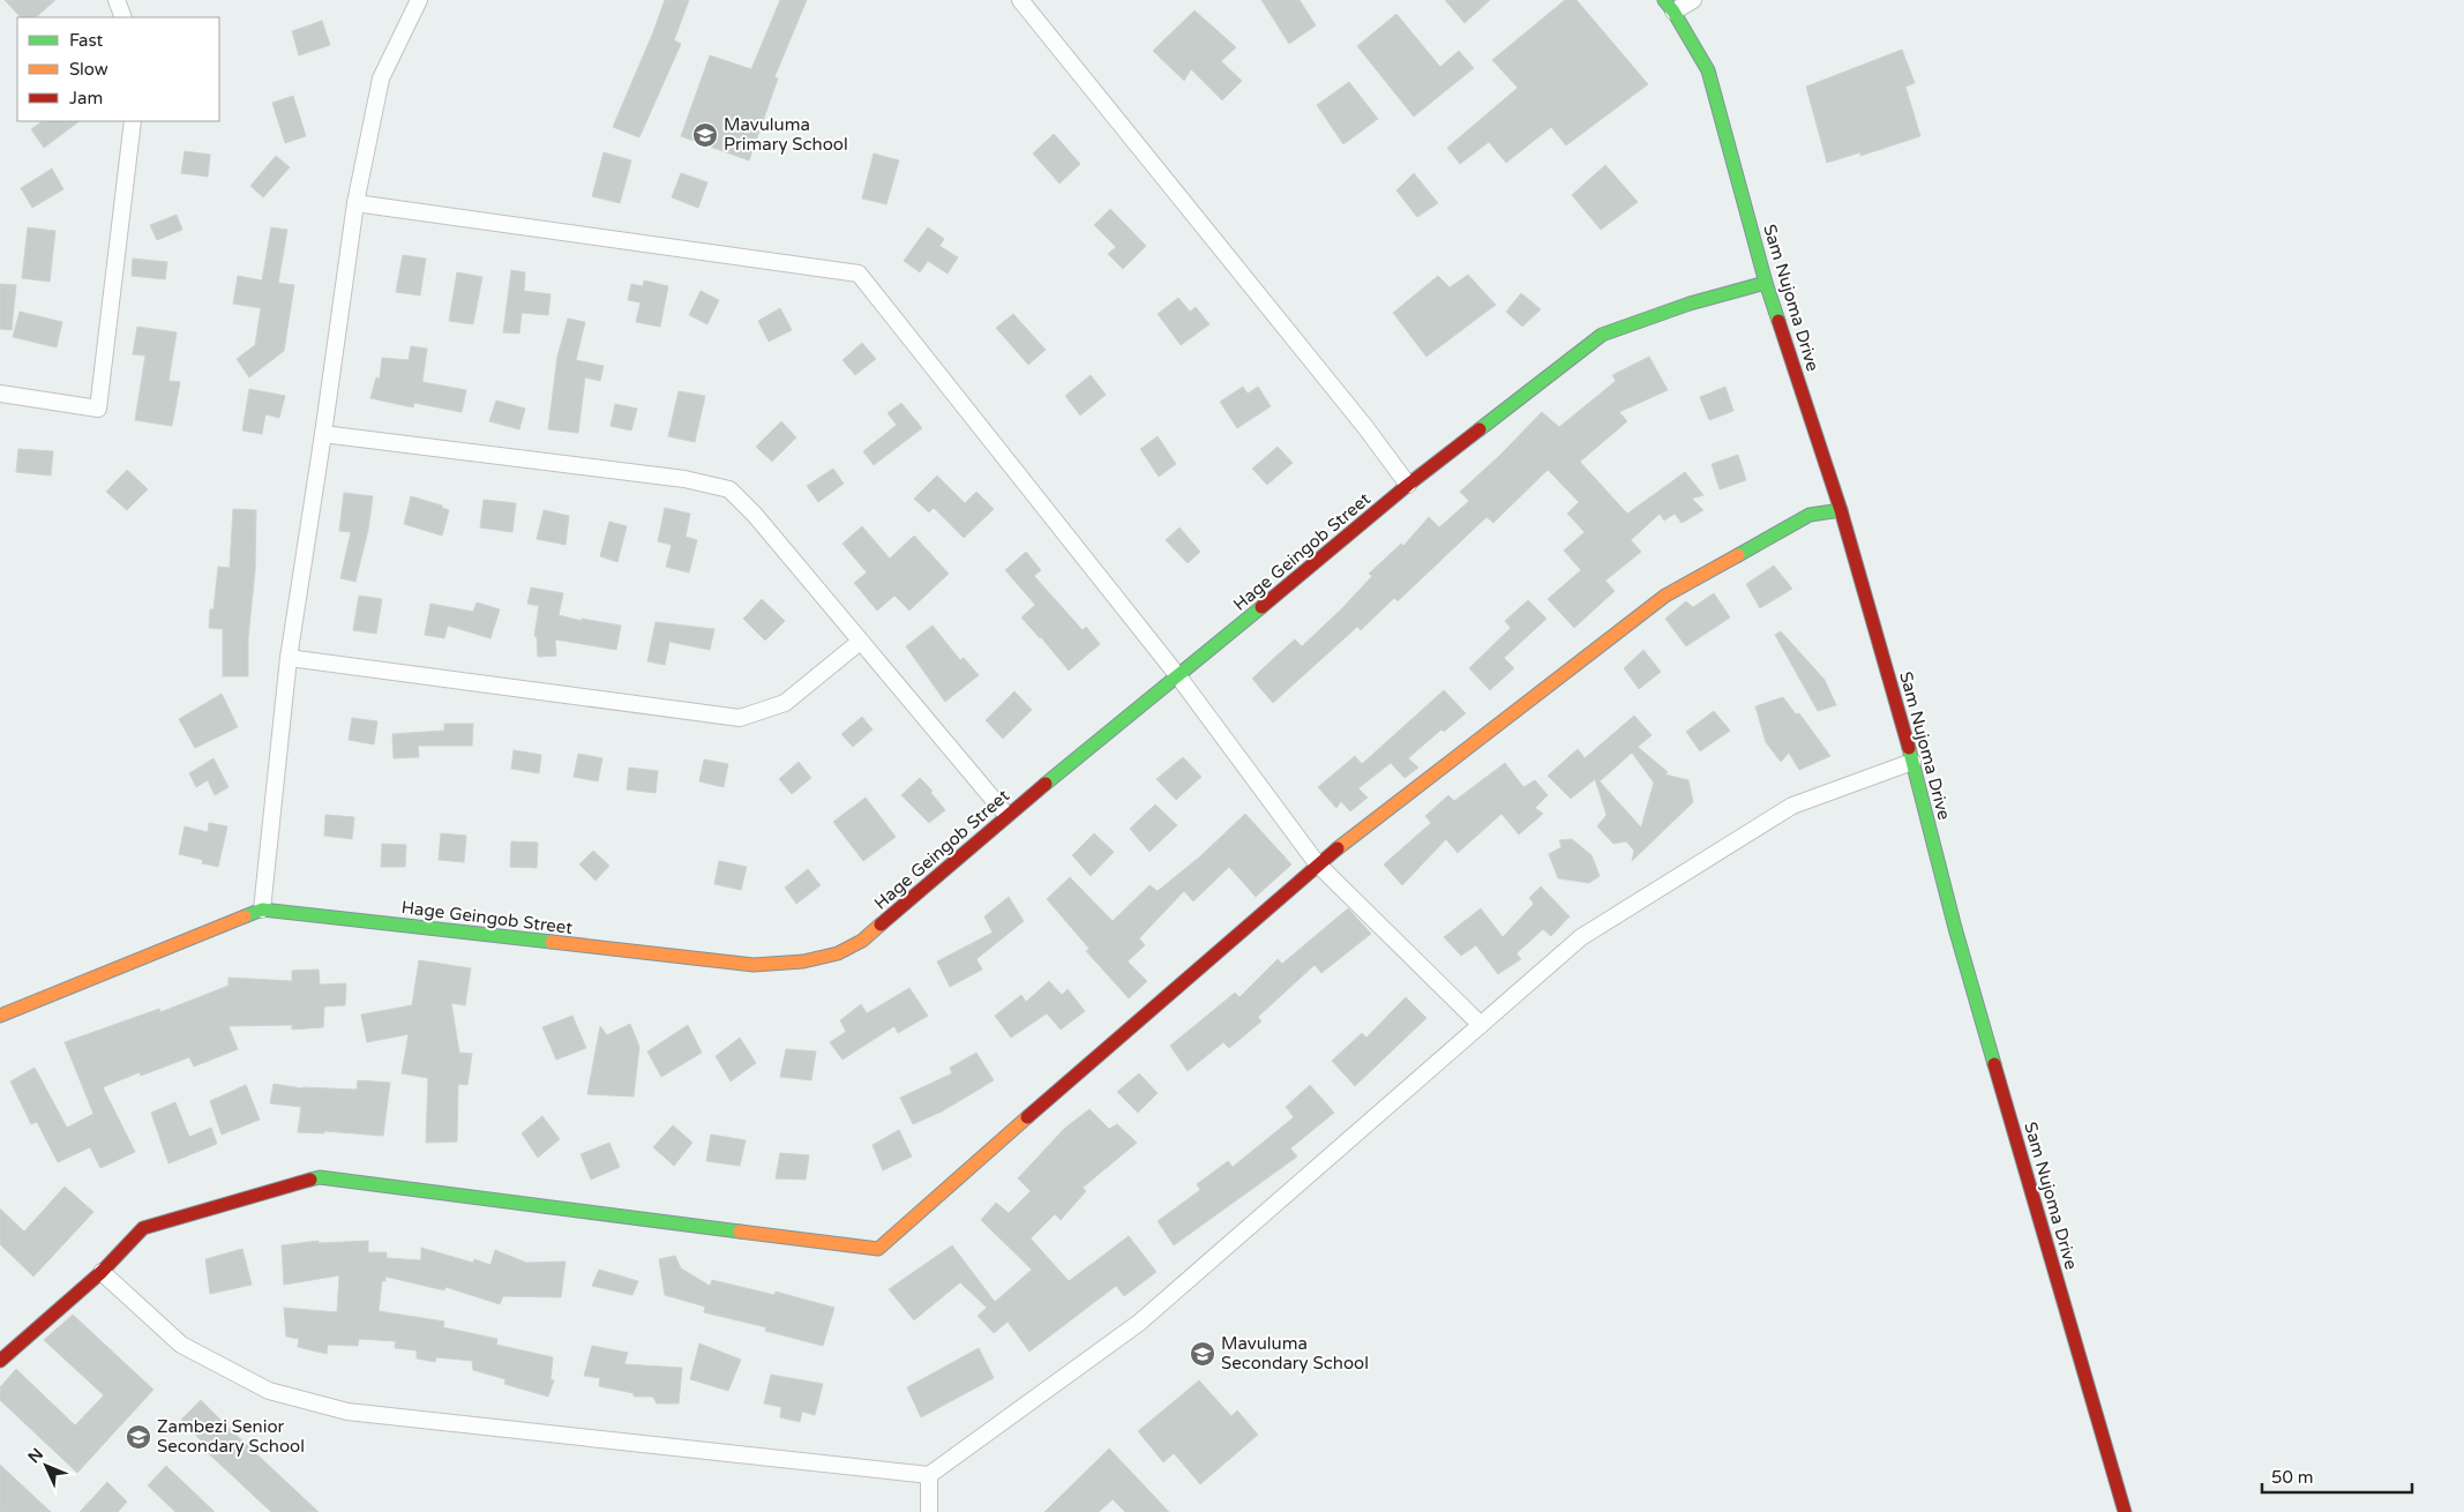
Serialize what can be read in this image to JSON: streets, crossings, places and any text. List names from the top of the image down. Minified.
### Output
{"streets":{"street":["Sam Nujoma Drive","Hage Geingob Street"]},"crossings":[["Sam Nujoma Drive","Hage Geingob Street"]],"places":{"school or university":["Mavuluma Primary School","Mavuluma Secondary School","Zambezi Senior Secondary School"]},"legend":["Fast","Slow","Jam"],"scale_bar":"50 m","north":"top left"}
